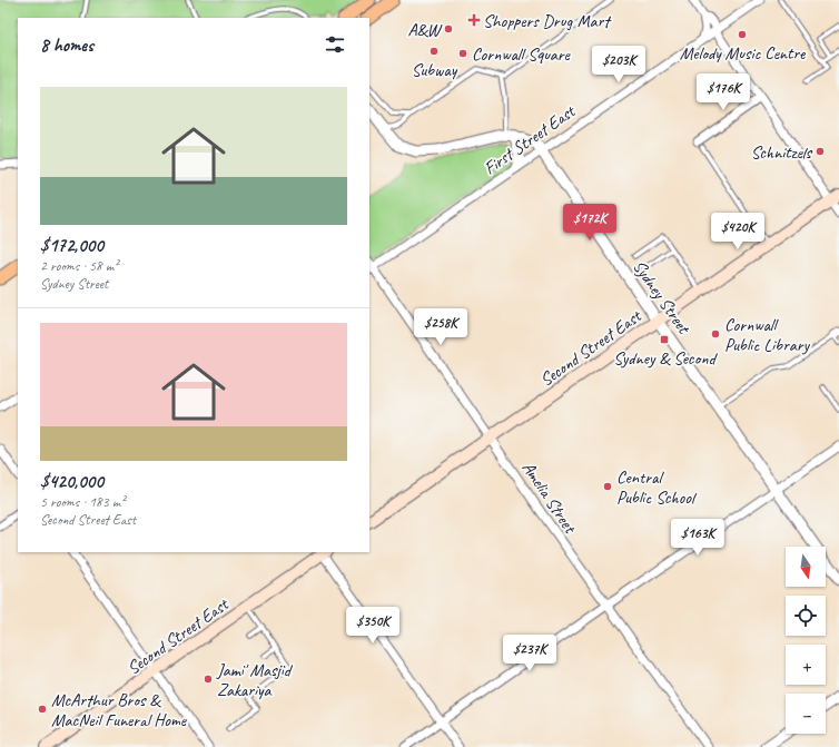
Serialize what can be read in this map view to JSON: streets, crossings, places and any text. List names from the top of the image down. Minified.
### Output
{"streets":{"main road":["Second Street East"],"street":["First Street East","Sydney Street","Amelia Street"]},"crossings":[["First Street East","Sydney Street"],["First Street East","Amelia Street"],["Sydney Street","Second Street East"],["Second Street East","Amelia Street"]],"places":{"health":["Shoppers Drug Mart"],"other":["A&W","Melody Music Centre","Subway","Cornwall Square","Schnitzels","Cornwall Public Library","Central Public School","Jami' Masjid Zakariya","McArthur Bros & MacNeil Funeral Home"],"transit":["Sydney & Second"]},"north":"bottom","page":{"heading":"8 homes","price":["$203K","$176K","$172K","$420K","$258K","$163K","$350K","$237K"],"list":[{"name":"$172,000","note":"2 rooms · 58 m² · Sydney Street"},{"name":"$420,000","note":"5 rooms · 183 m² · Second Street East"}],"map_buttons":["+","−"]}}
